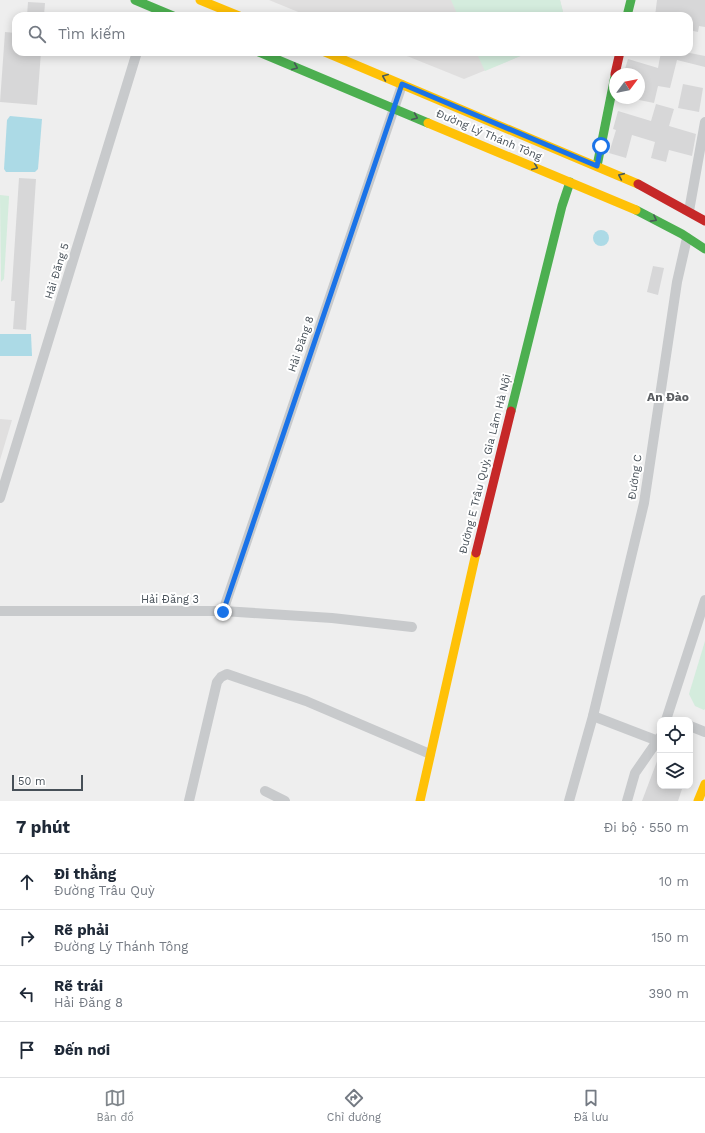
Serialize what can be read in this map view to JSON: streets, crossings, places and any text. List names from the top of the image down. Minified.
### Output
{"streets":{"main road":["Đường Lý Thánh Tông","Đường E Trâu Quỳ, Gia Lâm Hà Nội"],"street":["Hải Đăng 5","Hải Đăng 8","Đường C","Hải Đăng 3"]},"crossings":[["Đường Lý Thánh Tông","Hải Đăng 8"],["Đường Lý Thánh Tông","Đường E Trâu Quỳ, Gia Lâm Hà Nội"],["Đường Lý Thánh Tông","Đường C"],["Hải Đăng 8","Hải Đăng 3"]],"districts":["An Đào"],"scale_bar":"50 m","north":"top right","page":{"search":"Tìm kiếm","scale":"50 m","heading":["7 phút","Đi bộ · 550 m"],"list":[["Đi thẳng","Đường Trâu Quỳ","10 m"],["Rẽ phải","Đường Lý Thánh Tông","150 m"],["Rẽ trái","Hải Đăng 8","390 m"],"Đến nơi"],"nav":["Bản đồ","Chỉ đường","Đã lưu"]}}
